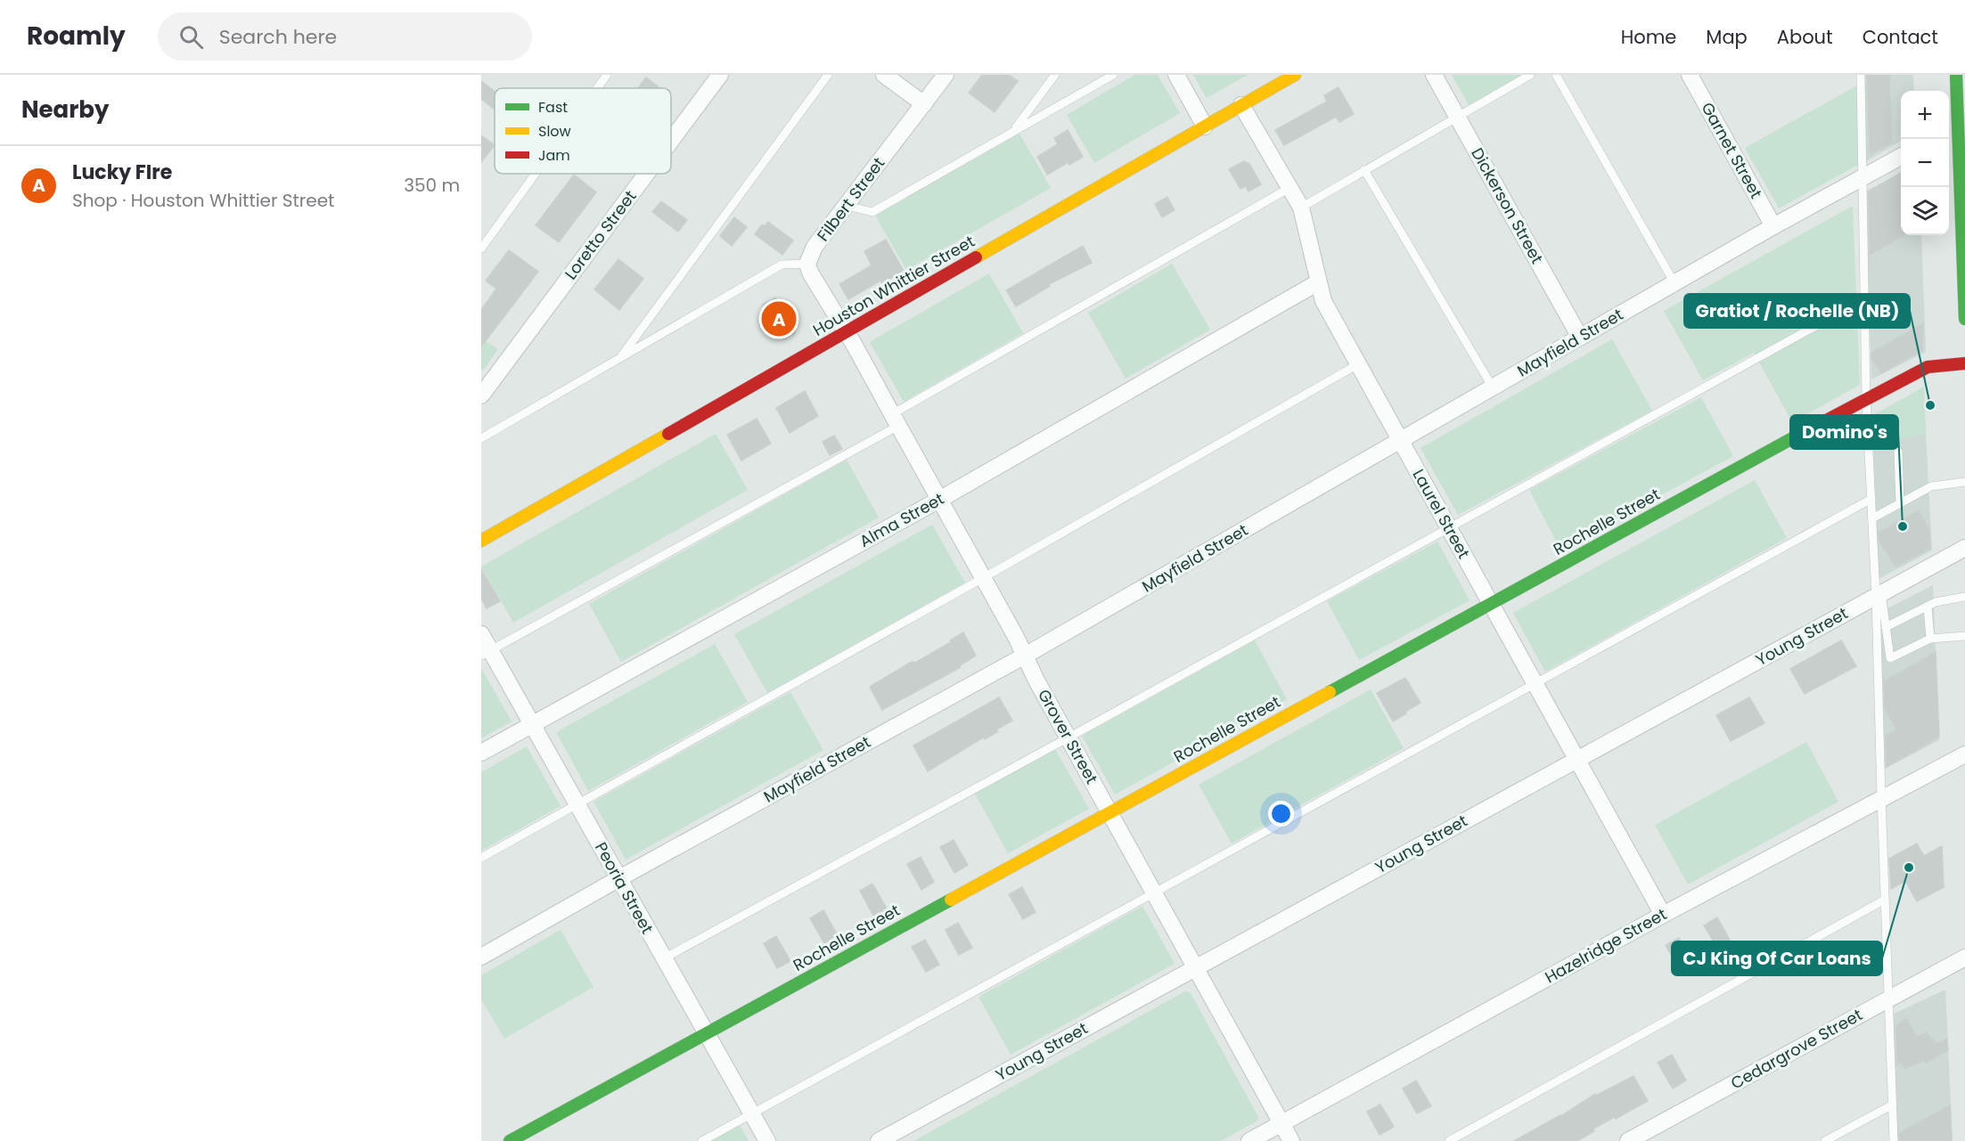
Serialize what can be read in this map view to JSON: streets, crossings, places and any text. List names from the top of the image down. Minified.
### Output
{"streets":{"street":["Garnet Street","Filbert Street","Dickerson Street","Loretto Street","Houston Whittier Street","Mayfield Street","Laurel Street","Alma Street","Rochelle Street","Young Street","Grover Street","Peoria Street","Hazelridge Street","Cedargrove Street"]},"crossings":[["Garnet Street","Mayfield Street"],["Dickerson Street","Mayfield Street"],["Houston Whittier Street","Laurel Street"],["Houston Whittier Street","Grover Street"],["Mayfield Street","Laurel Street"],["Mayfield Street","Grover Street"],["Mayfield Street","Peoria Street"],["Laurel Street","Alma Street"],["Laurel Street","Rochelle Street"],["Laurel Street","Young Street"],["Laurel Street","Hazelridge Street"],["Alma Street","Grover Street"],["Alma Street","Peoria Street"],["Rochelle Street","Grover Street"],["Rochelle Street","Peoria Street"],["Young Street","Grover Street"],["Grover Street","Hazelridge Street"]],"places":["Gratiot / Rochelle (NB)","Domino's","CJ King Of Car Loans"],"legend":["Fast","Slow","Jam"],"page":{"header":"Roamly","search":"Search here","nav":["Home","Map","About","Contact"],"heading":"Nearby","map_buttons":["+","−"],"list":[{"mark":"A","name":"Lucky FIre","note":"Shop · Houston Whittier Street","value":"350 m"}],"pins":"A"}}
